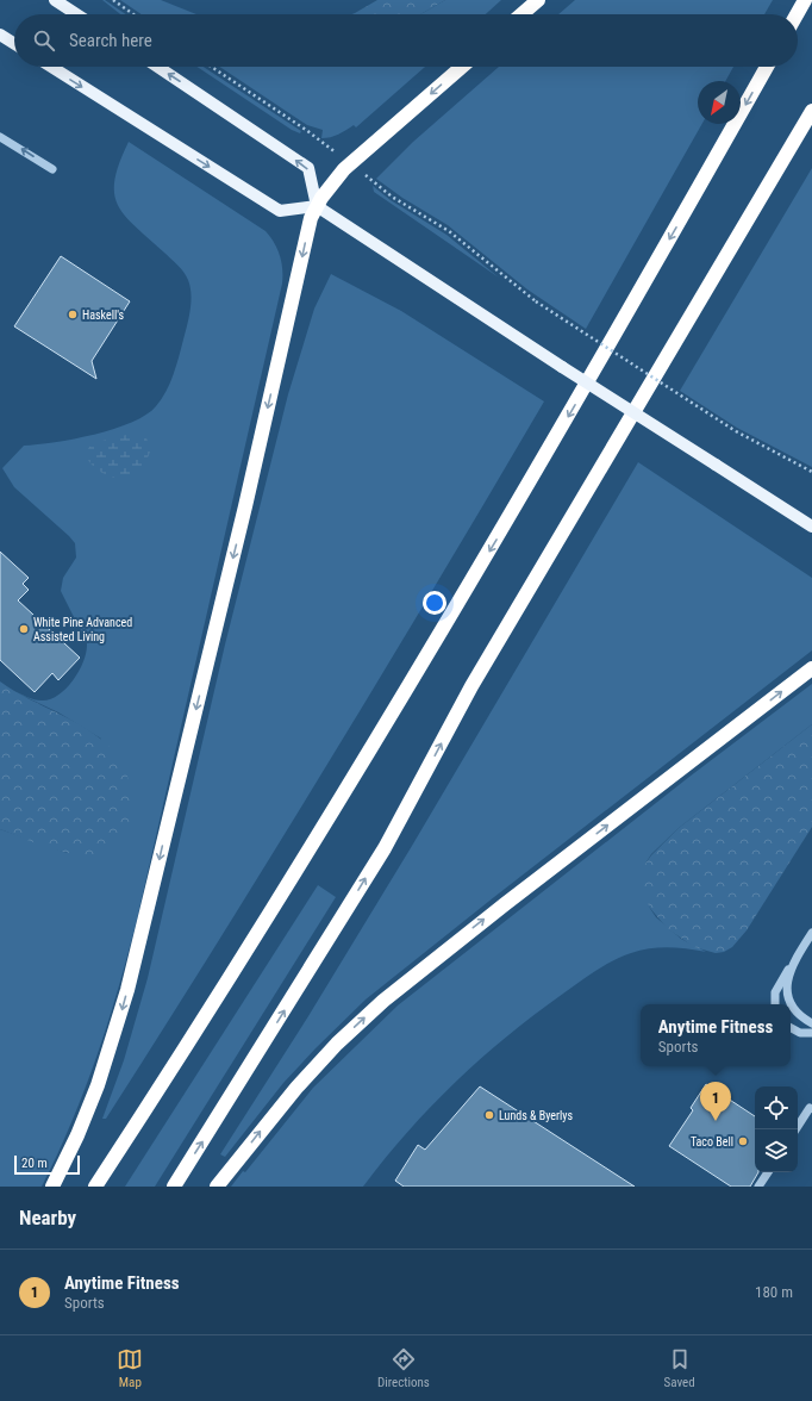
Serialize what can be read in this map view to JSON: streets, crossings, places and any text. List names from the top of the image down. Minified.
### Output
{"places":["Haskell's","White Pine Advanced Assisted Living","Lunds & Byerlys","Taco Bell"],"scale_bar":"20 m","north":"bottom left","page":{"search":"Search here","popup":["Anytime Fitness","Sports"],"pins":"1","scale":"20 m","heading":"Nearby","list":[{"mark":"1","name":"Anytime Fitness","note":"Sports","value":"180 m"}],"nav":["Map","Directions","Saved"]}}
